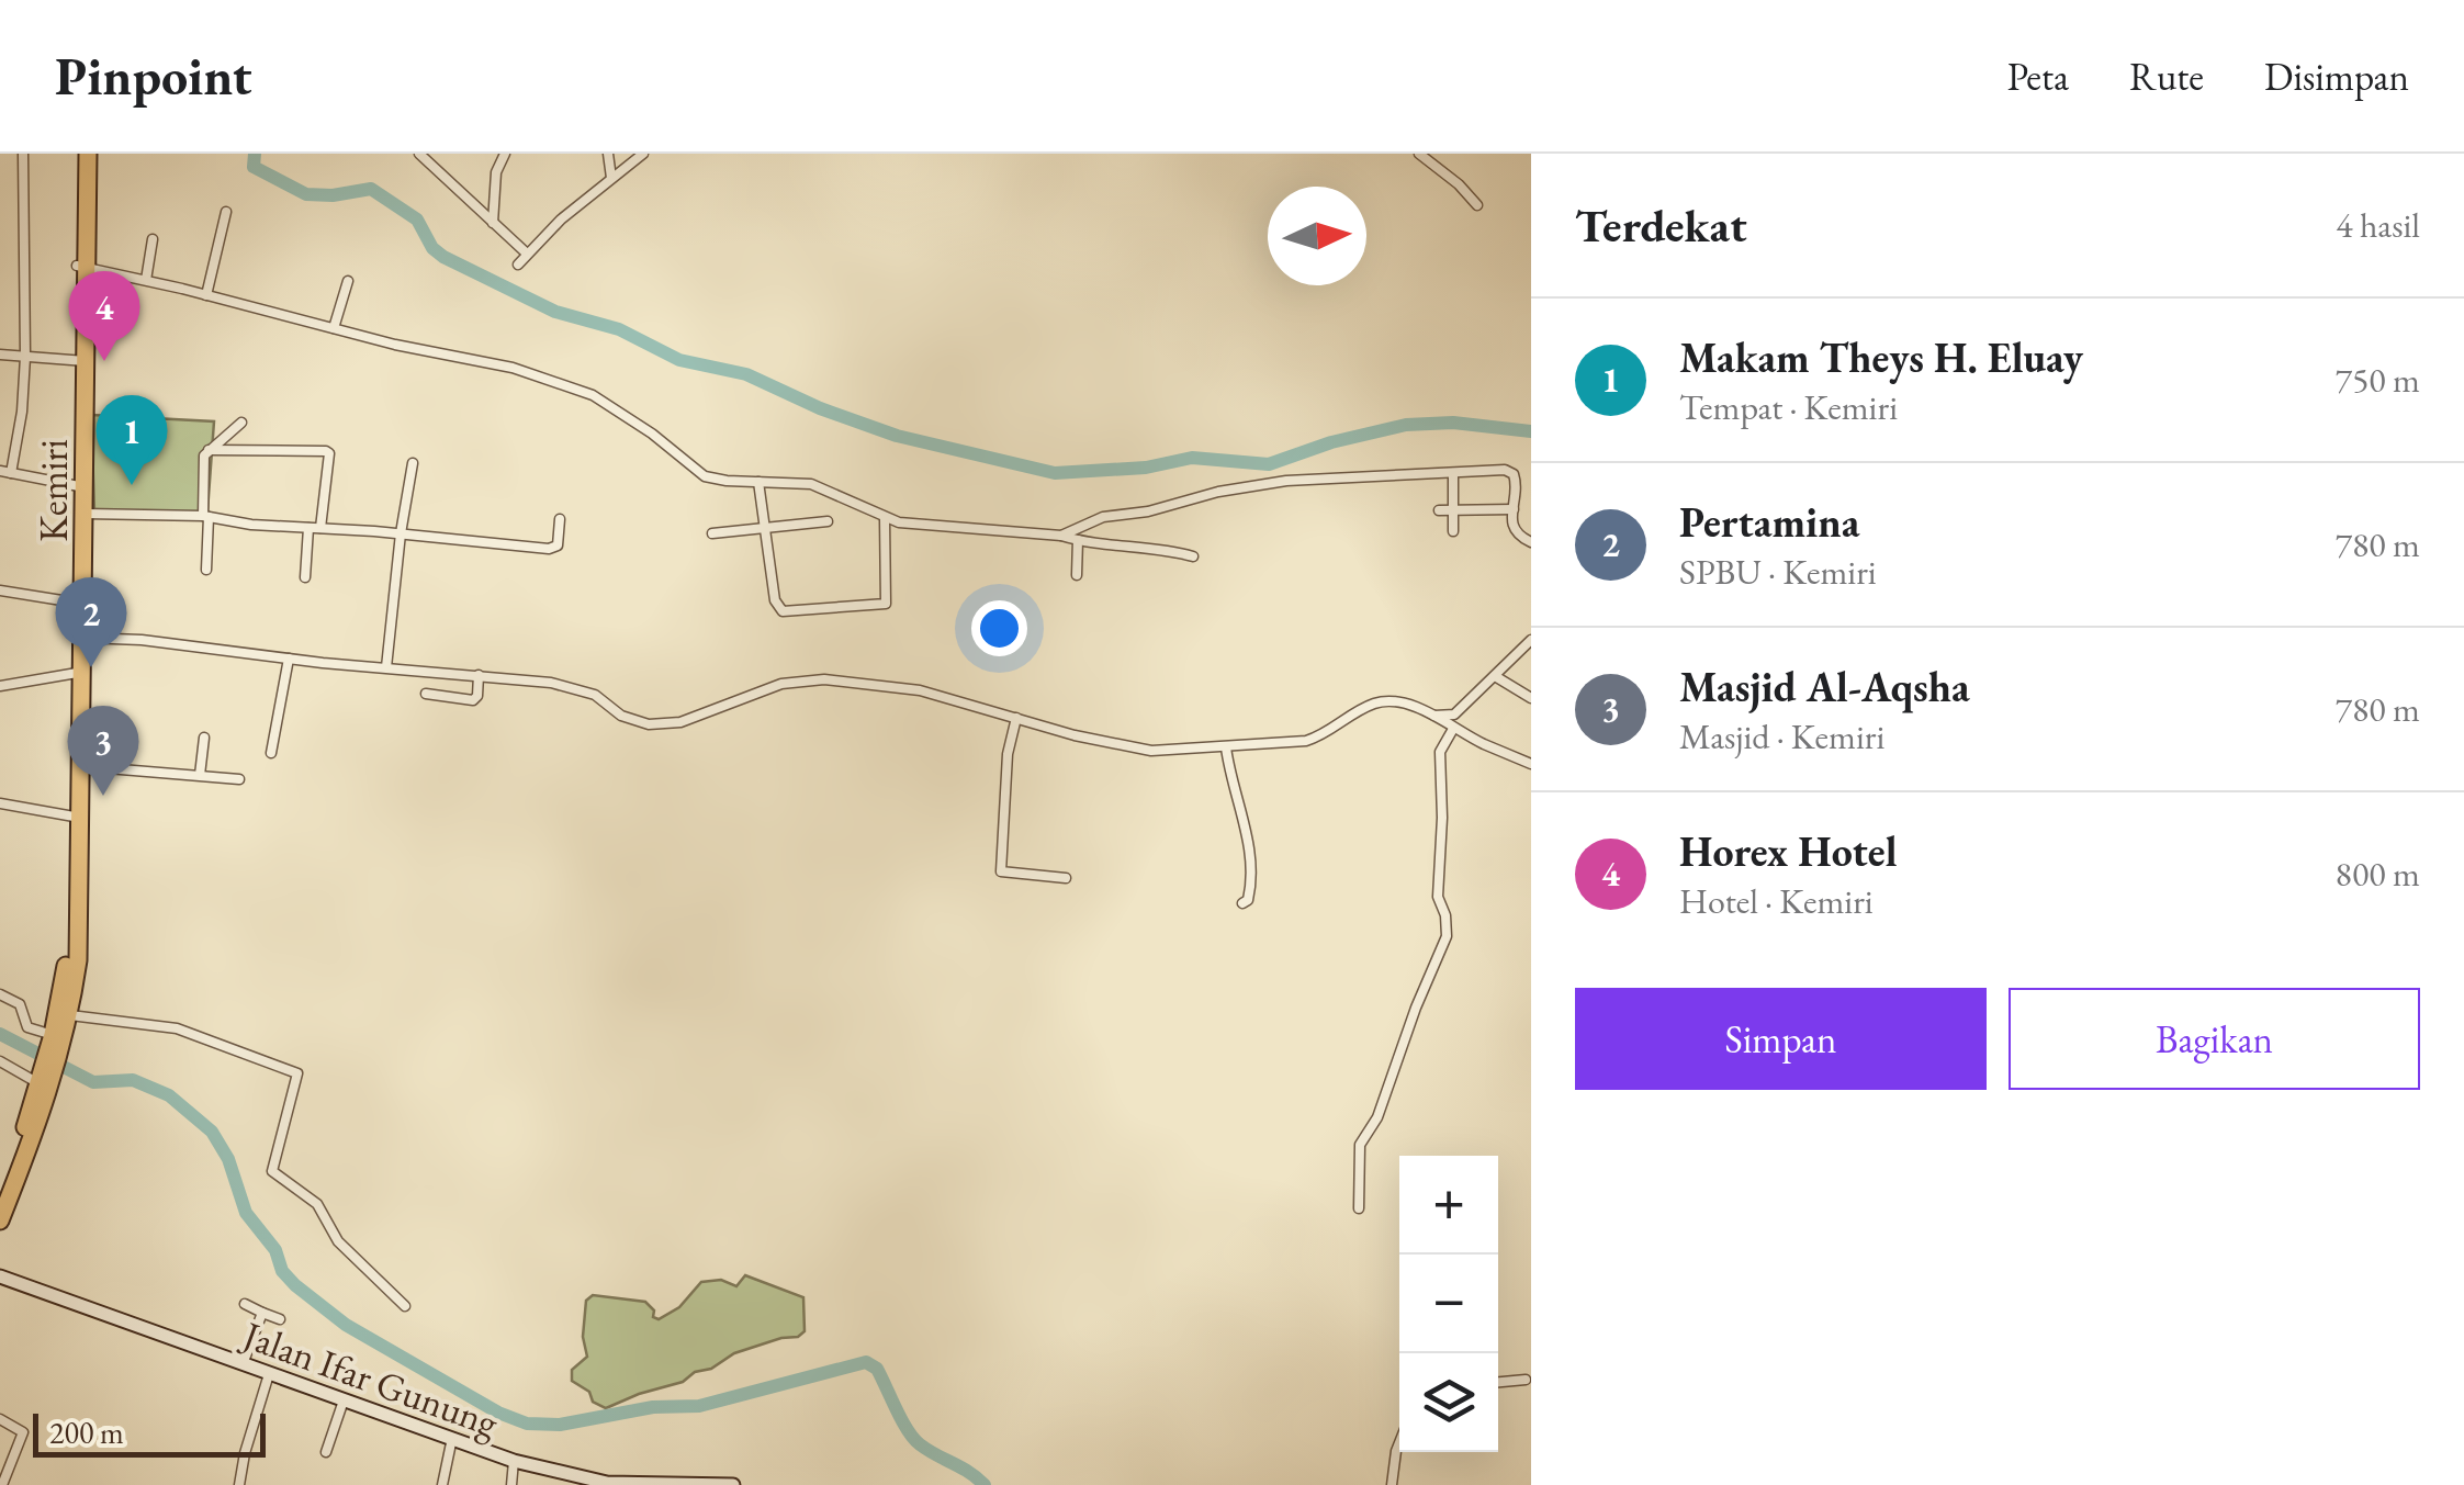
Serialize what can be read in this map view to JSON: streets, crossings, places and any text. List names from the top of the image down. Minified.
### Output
{"streets":{"highway":["Kemiri"],"street":["Jalan Ifar Gunung"]},"scale_bar":"200 m","north":"right","page":{"header":"Pinpoint","nav":["Peta","Rute","Disimpan"],"heading":["Terdekat","4 hasil"],"pins":["4","1","2","3"],"list":[{"mark":"1","name":"Makam Theys H. Eluay","note":"Tempat · Kemiri","value":"750 m"},{"mark":"2","name":"Pertamina","note":"SPBU · Kemiri","value":"780 m"},{"mark":"3","name":"Masjid Al-Aqsha","note":"Masjid · Kemiri","value":"780 m"},{"mark":"4","name":"Horex Hotel","note":"Hotel · Kemiri","value":"800 m"}],"buttons":["Simpan","Bagikan"],"map_buttons":["+","−"],"scale":"200 m"}}
